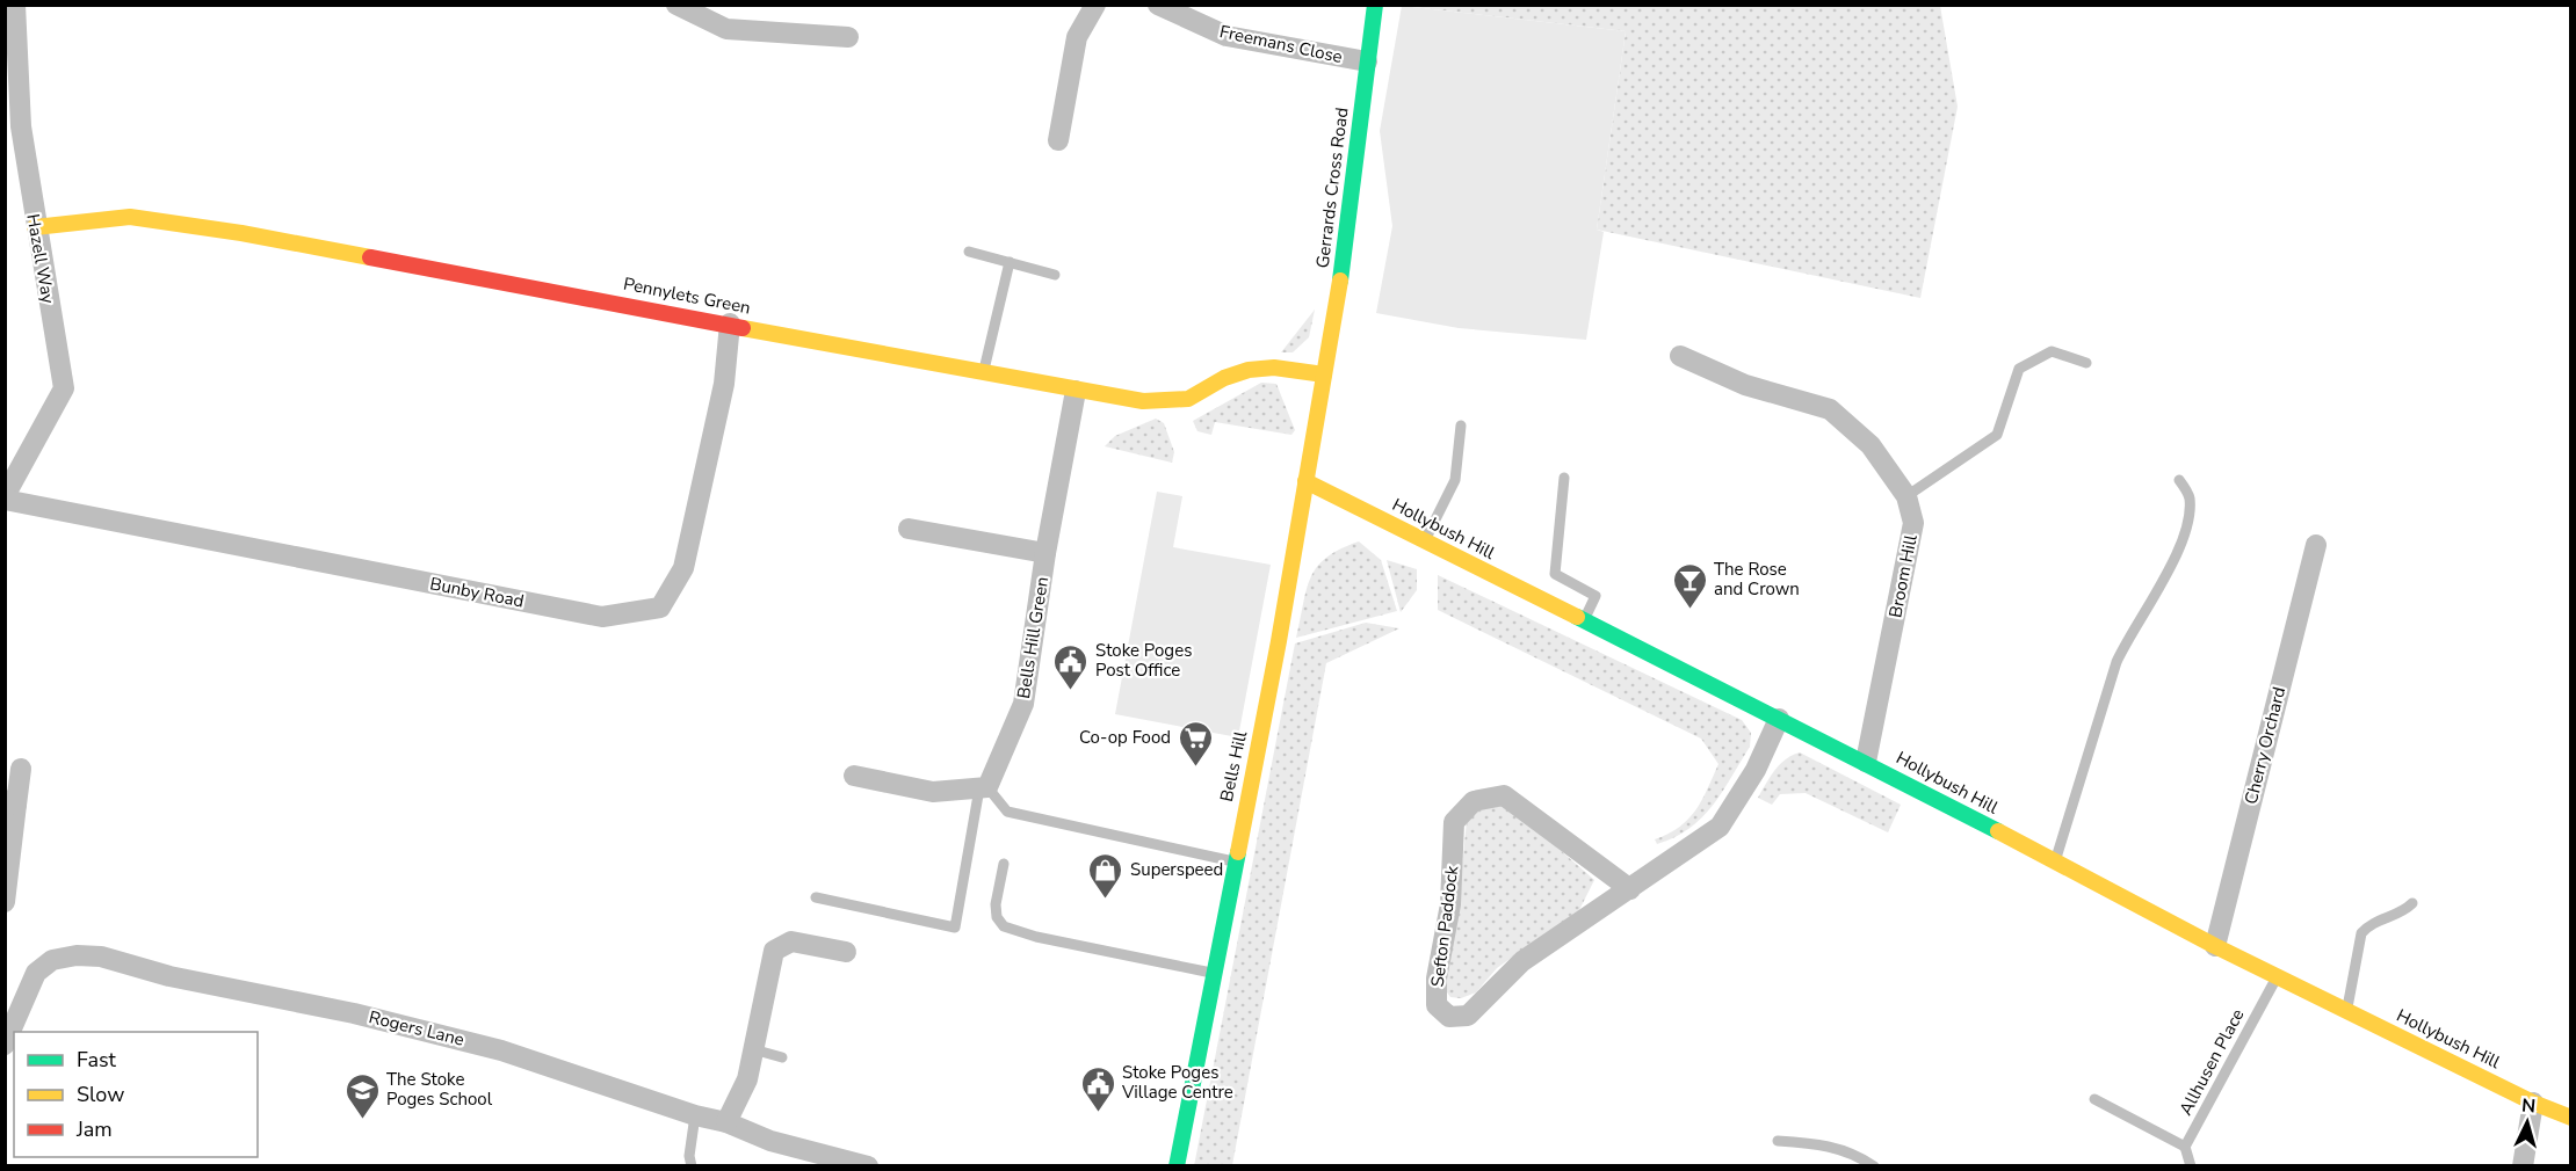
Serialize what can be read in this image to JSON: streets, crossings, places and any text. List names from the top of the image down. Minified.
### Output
{"streets":{"street":["Freemans Close","Gerrards Cross Road","Hazell Way","Pennylets Green","Hollybush Hill","Broom Hill","Bunby Road","Bells Hill Green","Cherry Orchard","Bells Hill","Sefton Paddock","Rogers Lane"],"lane":["Allhusen Place"]},"crossings":[["Freemans Close","Gerrards Cross Road"],["Gerrards Cross Road","Pennylets Green"],["Gerrards Cross Road","Bells Hill"],["Hazell Way","Pennylets Green"],["Hazell Way","Bunby Road"],["Pennylets Green","Bunby Road"],["Pennylets Green","Bells Hill Green"],["Pennylets Green","Bells Hill"],["Hollybush Hill","Broom Hill"],["Hollybush Hill","Cherry Orchard"],["Hollybush Hill","Bells Hill"],["Hollybush Hill","Sefton Paddock"],["Hollybush Hill","Allhusen Place"]],"places":{"bar":["The Rose and Crown"],"public building":["Stoke Poges Post Office","Stoke Poges Village Centre"],"supermarket":["Co-op Food"],"shop":["Superspeed"],"school or university":["The Stoke Poges School"]},"legend":["Fast","Slow","Jam"],"north":"top"}
